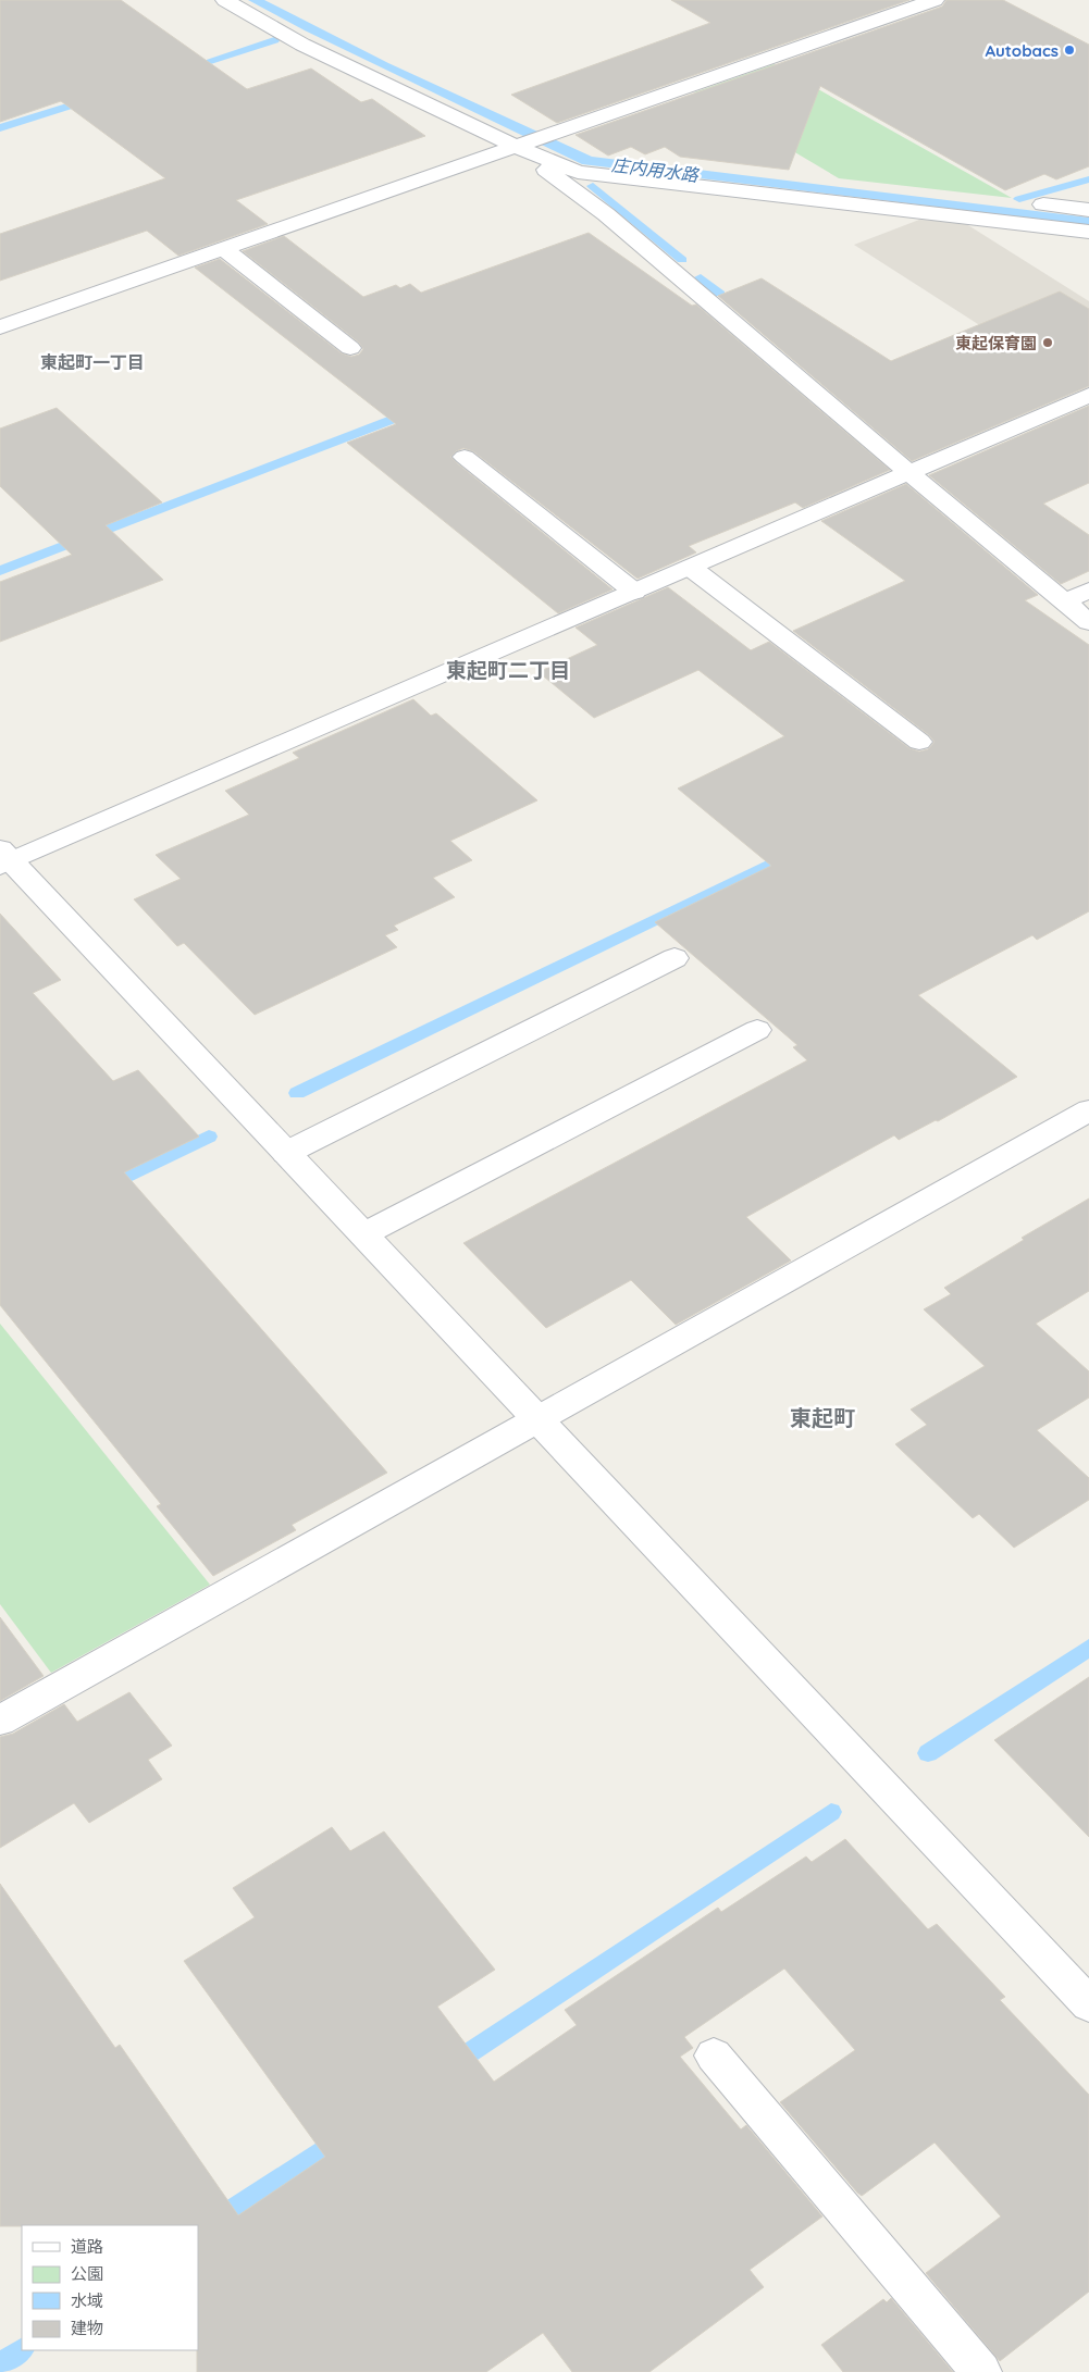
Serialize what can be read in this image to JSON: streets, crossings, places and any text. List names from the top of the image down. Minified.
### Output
{"districts":["東起町一丁目","東起町二丁目","東起町"],"water":["庄内用水路"],"places":["Autobacs","東起保育園"],"legend":["道路","公園","水域","建物"]}
